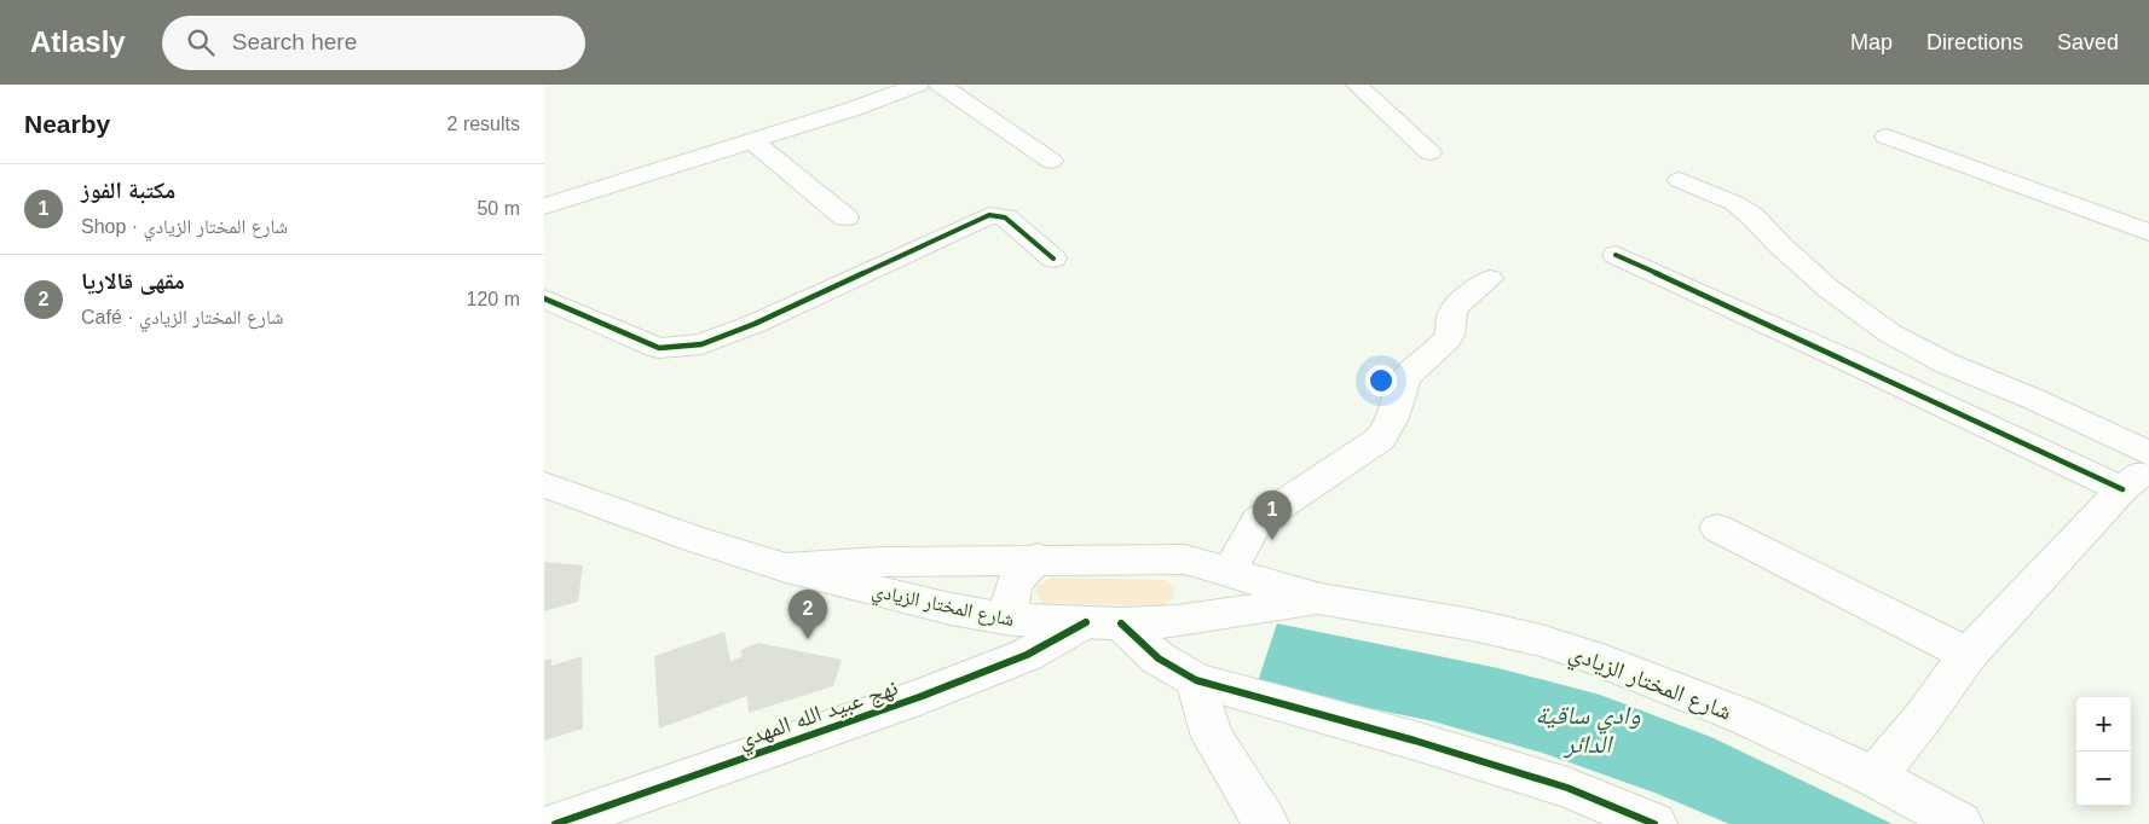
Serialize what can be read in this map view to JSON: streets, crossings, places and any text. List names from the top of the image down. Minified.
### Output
{"streets":{"street":["شارع المختار الزيادي","نهج عبيد الله المهدي"]},"crossings":[["شارع المختار الزيادي","نهج عبيد الله المهدي"]],"water":["وادي ساقية الدائر"],"page":{"header":"Atlasly","search":"Search here","nav":["Map","Directions","Saved"],"heading":["Nearby","2 results"],"list":[{"mark":"1","name":"مكتبة الفوز","note":"Shop · شارع المختار الزيادي","value":"50 m"},{"mark":"2","name":"مقهى قالاريا","note":"Café · شارع المختار الزيادي","value":"120 m"}],"pins":["1","2"],"map_buttons":["+","−"]}}
